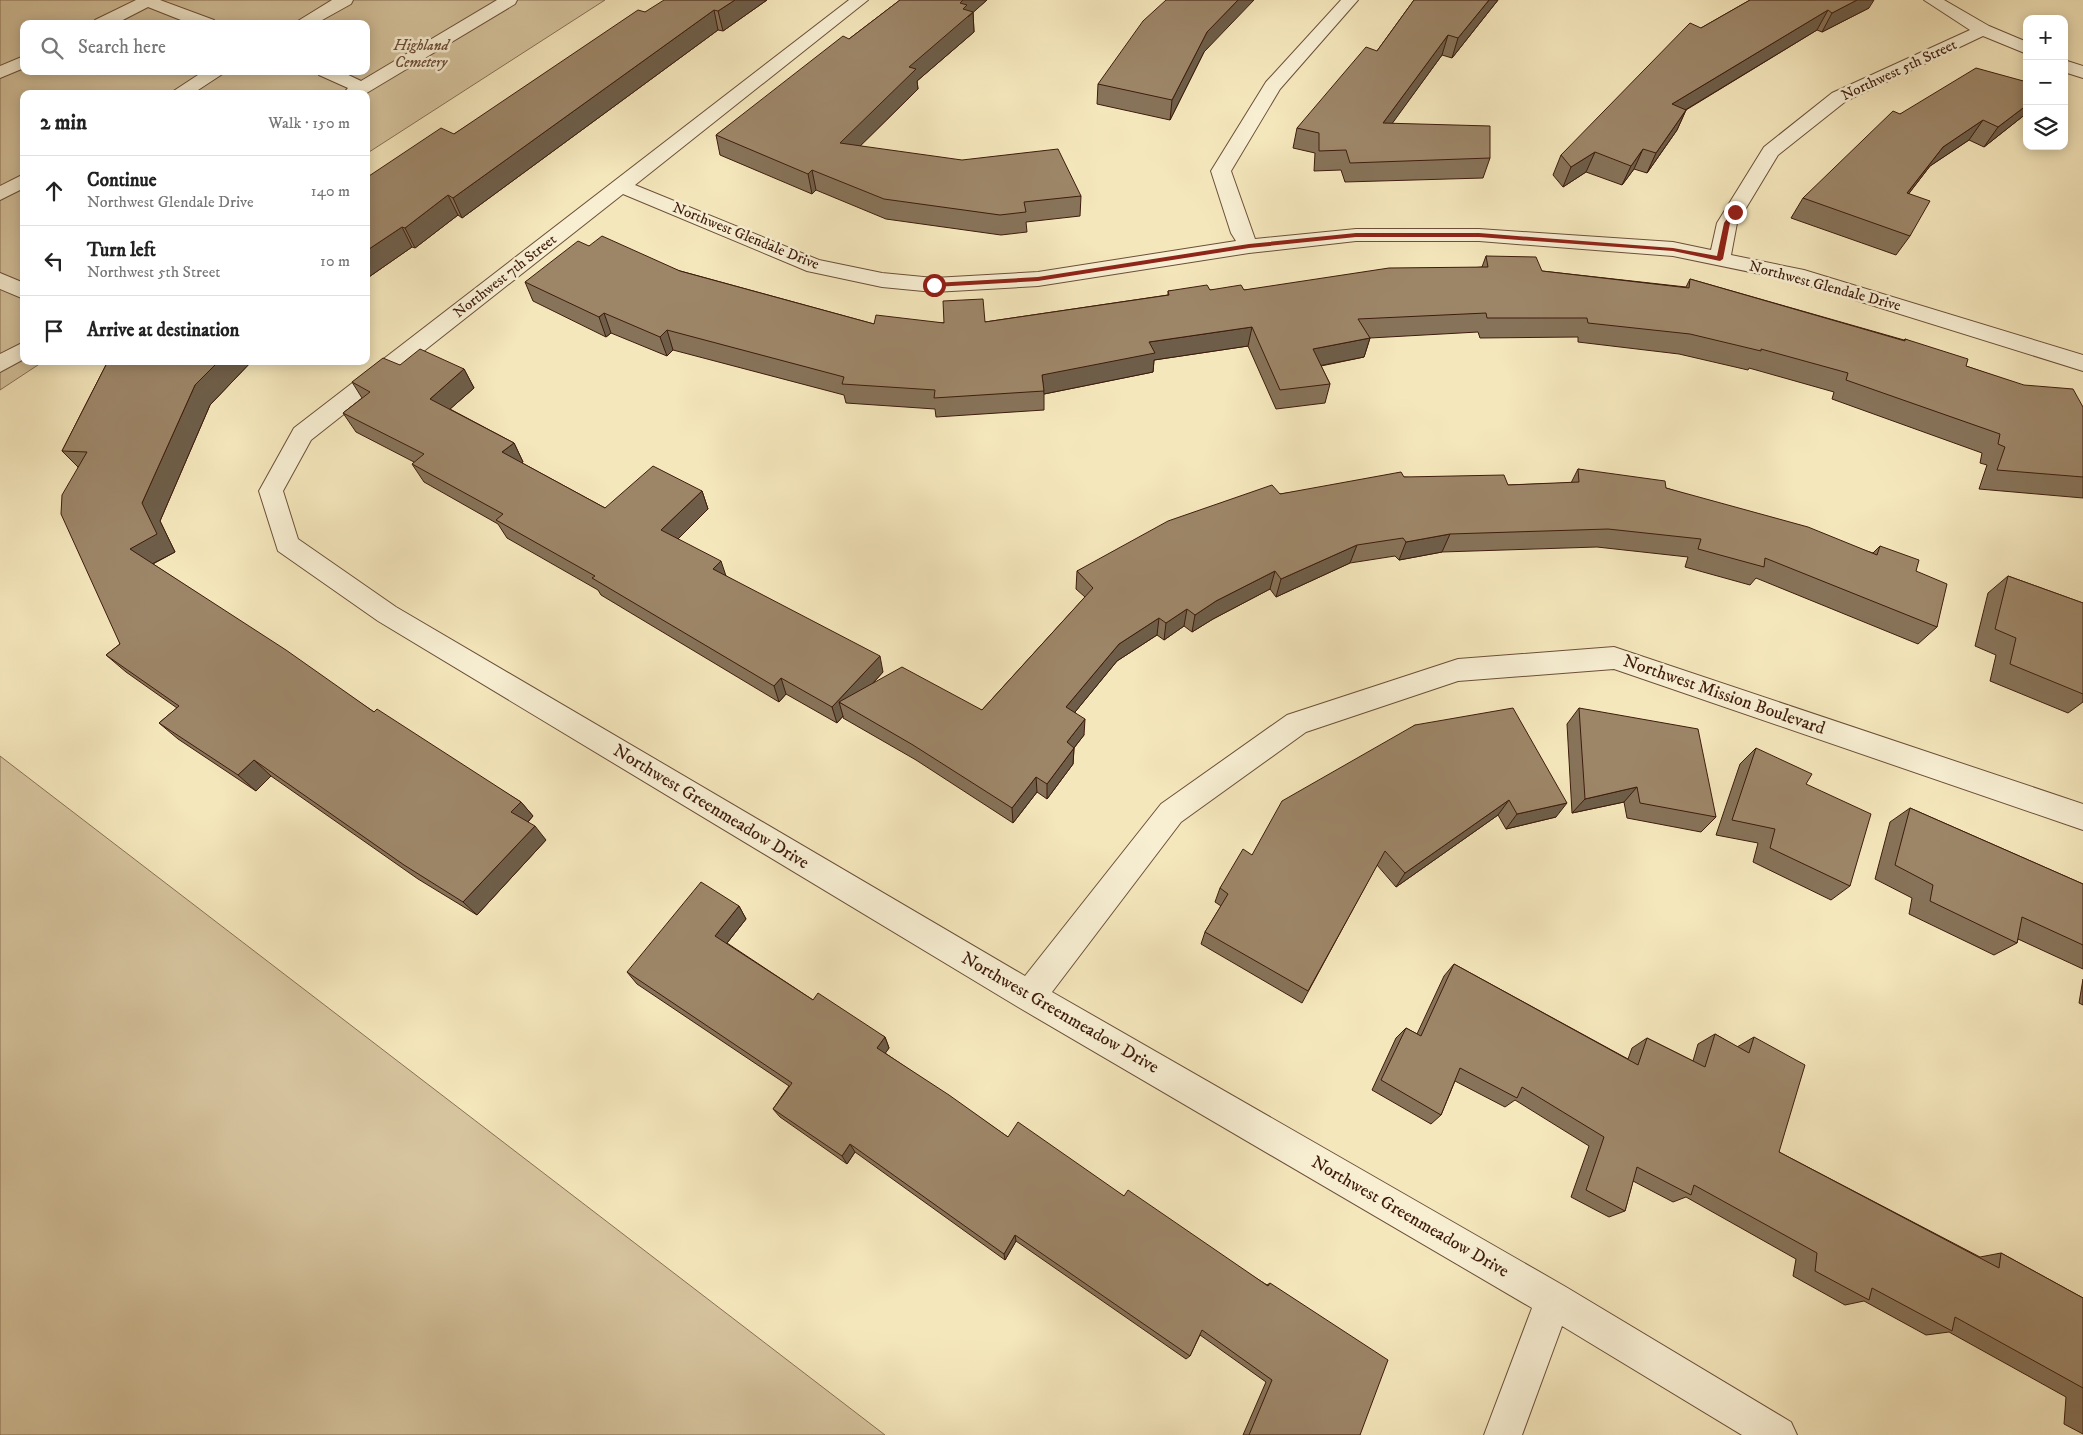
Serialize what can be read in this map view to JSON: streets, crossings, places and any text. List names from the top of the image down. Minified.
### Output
{"streets":{"street":["Northwest 5th Street","Northwest Glendale Drive","Northwest 7th Street","Northwest Mission Boulevard","Northwest Greenmeadow Drive"]},"crossings":[["Northwest 5th Street","Northwest Glendale Drive"],["Northwest Glendale Drive","Northwest 7th Street"],["Northwest 7th Street","Northwest Greenmeadow Drive"],["Northwest Mission Boulevard","Northwest Greenmeadow Drive"]],"parks":["Highland Cemetery"],"page":{"map_buttons":["+","−"],"search":"Search here","heading":["2 min","Walk · 150 m"],"list":[["Continue","Northwest Glendale Drive","140 m"],["Turn left","Northwest 5th Street","10 m"],"Arrive at destination"]}}
